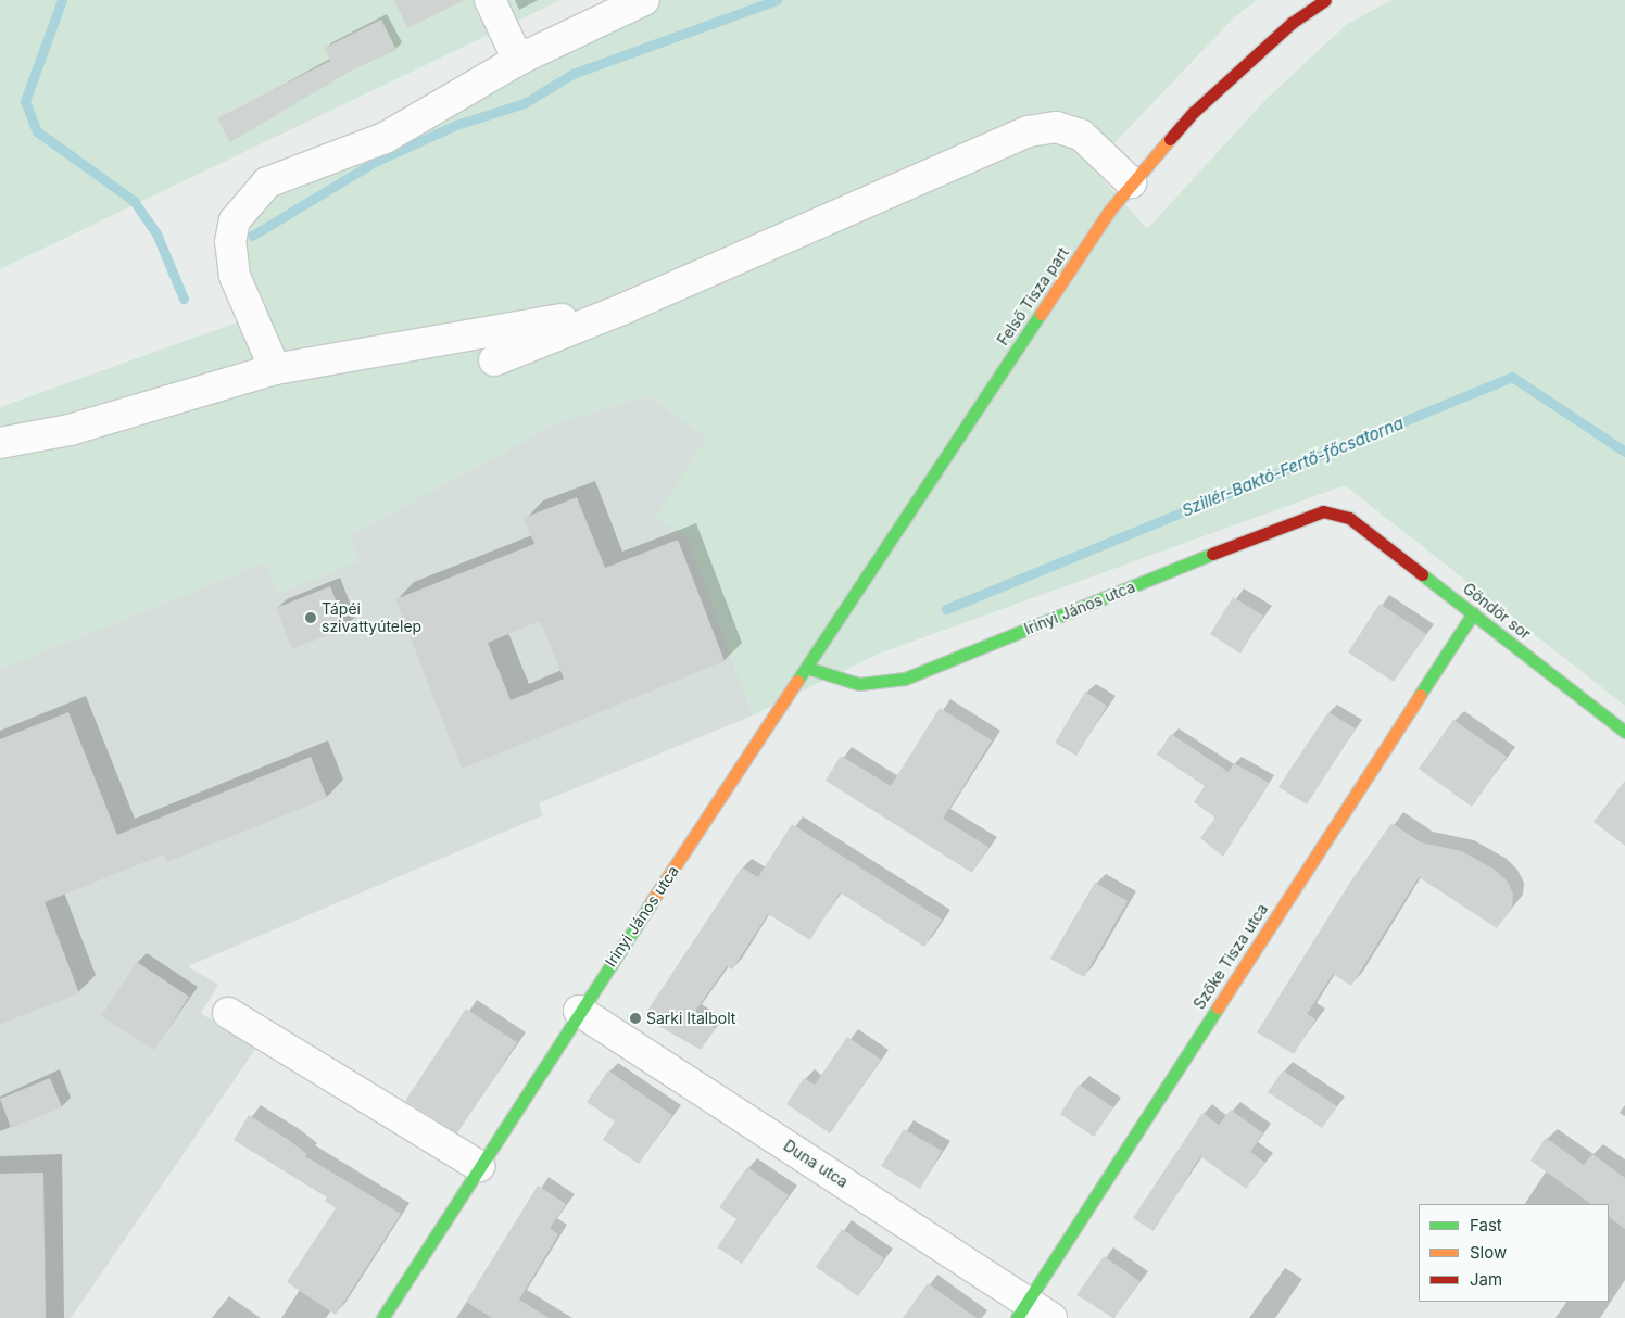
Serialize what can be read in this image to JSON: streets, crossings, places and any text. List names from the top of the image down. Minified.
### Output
{"streets":{"street":["Felső Tisza part","Irinyi János utca","Göndör sor","Szőke Tisza utca","Duna utca"]},"crossings":[["Felső Tisza part","Irinyi János utca"],["Irinyi János utca","Göndör sor"],["Irinyi János utca","Duna utca"],["Göndör sor","Szőke Tisza utca"],["Szőke Tisza utca","Duna utca"]],"water":["Szillér-Baktó-Fertő-főcsatorna"],"places":["Tápéi szivattyútelep","Sarki Italbolt"],"legend":["Fast","Slow","Jam"]}
